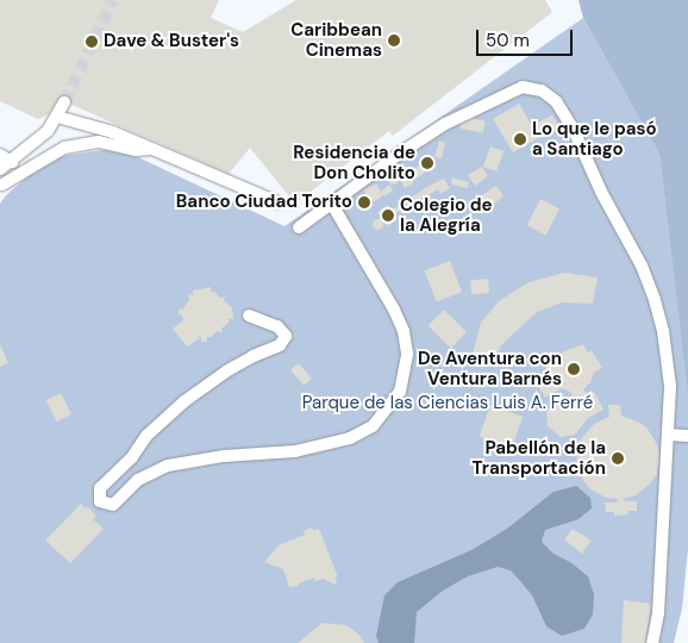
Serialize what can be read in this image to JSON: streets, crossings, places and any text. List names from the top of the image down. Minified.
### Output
{"parks":["Parque de las Ciencias Luis A. Ferré"],"places":["Caribbean Cinemas","Dave & Buster's","Lo que le pasó a Santiago","Residencia de Don Cholito","Banco Ciudad Torito","Colegio de la Alegría","De Aventura con Ventura Barnés","Pabellón de la Transportación"],"scale_bar":"50 m"}
